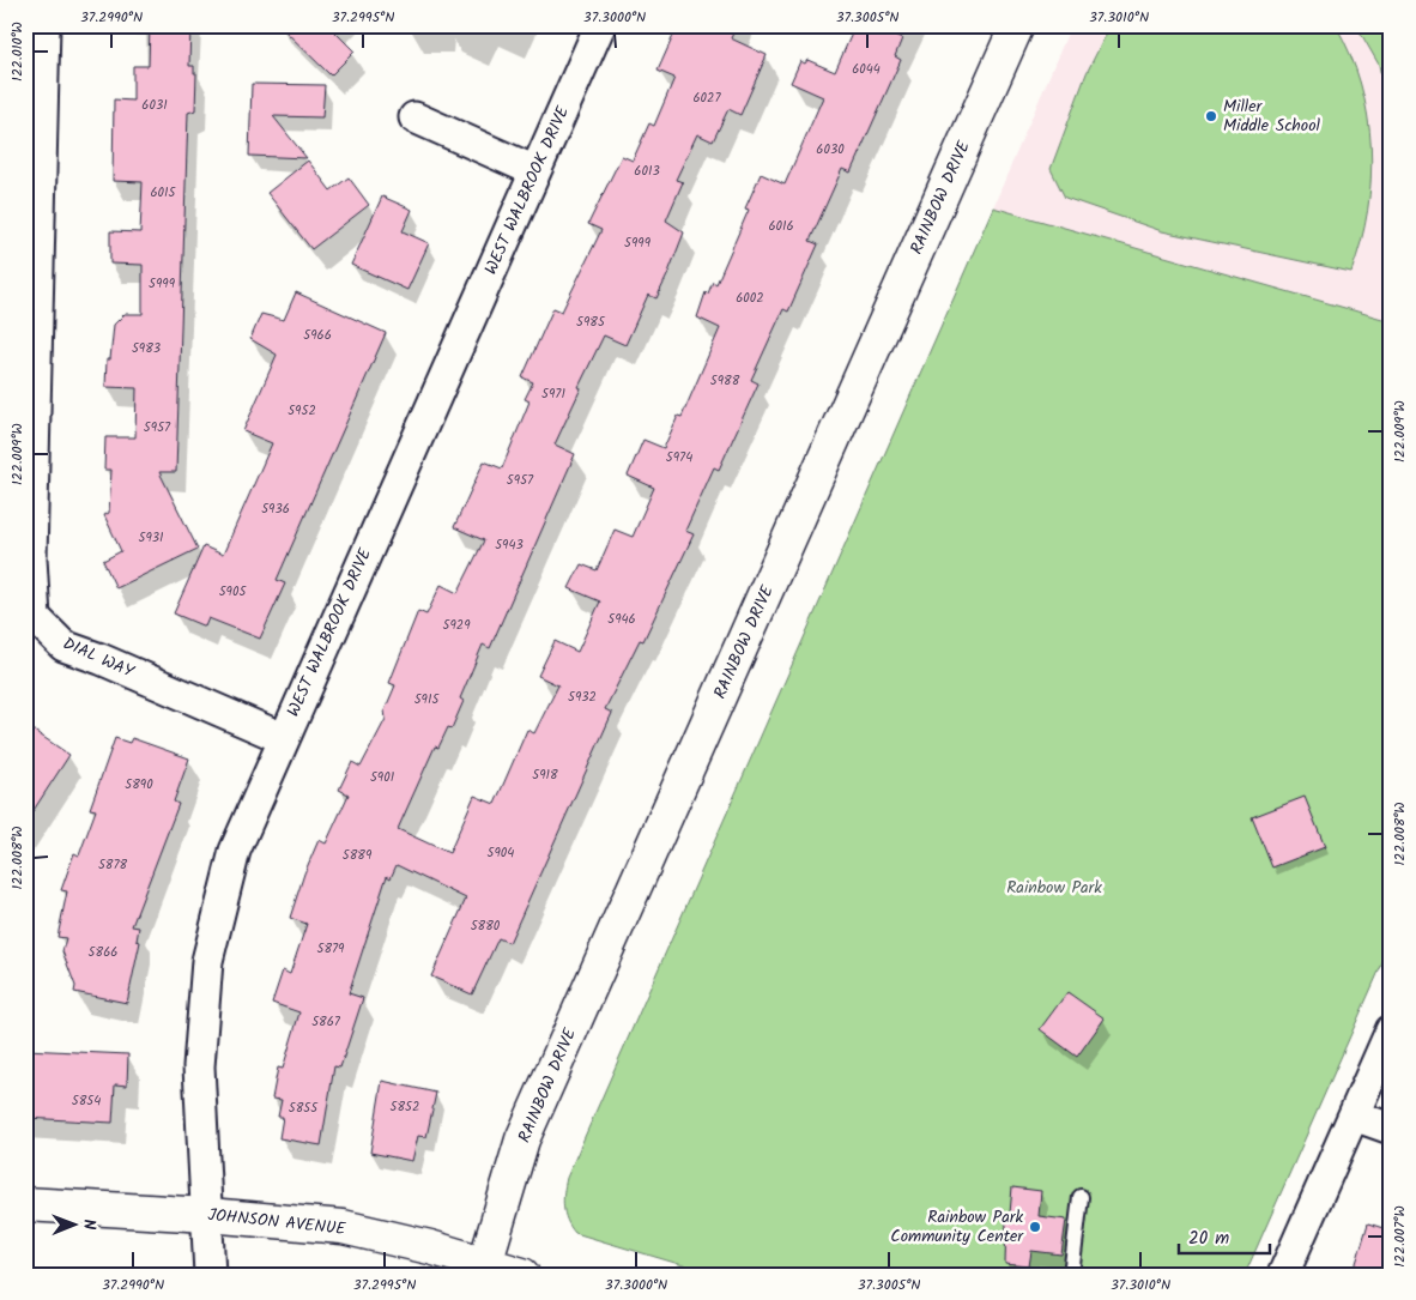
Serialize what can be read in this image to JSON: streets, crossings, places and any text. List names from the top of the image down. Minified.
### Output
{"streets":{"street":["WEST WALBROOK DRIVE","RAINBOW DRIVE","DIAL WAY","JOHNSON AVENUE"]},"crossings":[["WEST WALBROOK DRIVE","DIAL WAY"],["WEST WALBROOK DRIVE","JOHNSON AVENUE"],["RAINBOW DRIVE","JOHNSON AVENUE"]],"parks":["Rainbow Park"],"places":["Miller Middle School","Rainbow Park Community Center"],"house_numbers":["6044","6027","6031","6030","6013","6015","6016","5999","5999","6002","5985","5966","5983","5988","5971","5952","5957","5974","5957","5936","5931","5943","5905","5946","5929","5932","5915","5918","5901","5890","5904","5889","5878","5880","5879","5866","5867","5854","5852","5855"],"scale_bar":"20 m","north":"right","coordinates":["37.2990°N","37.2995°N","37.3000°N","37.3005°N","37.3010°N","122.010°W","122.009°W","122.008°W","122.007°W"]}
